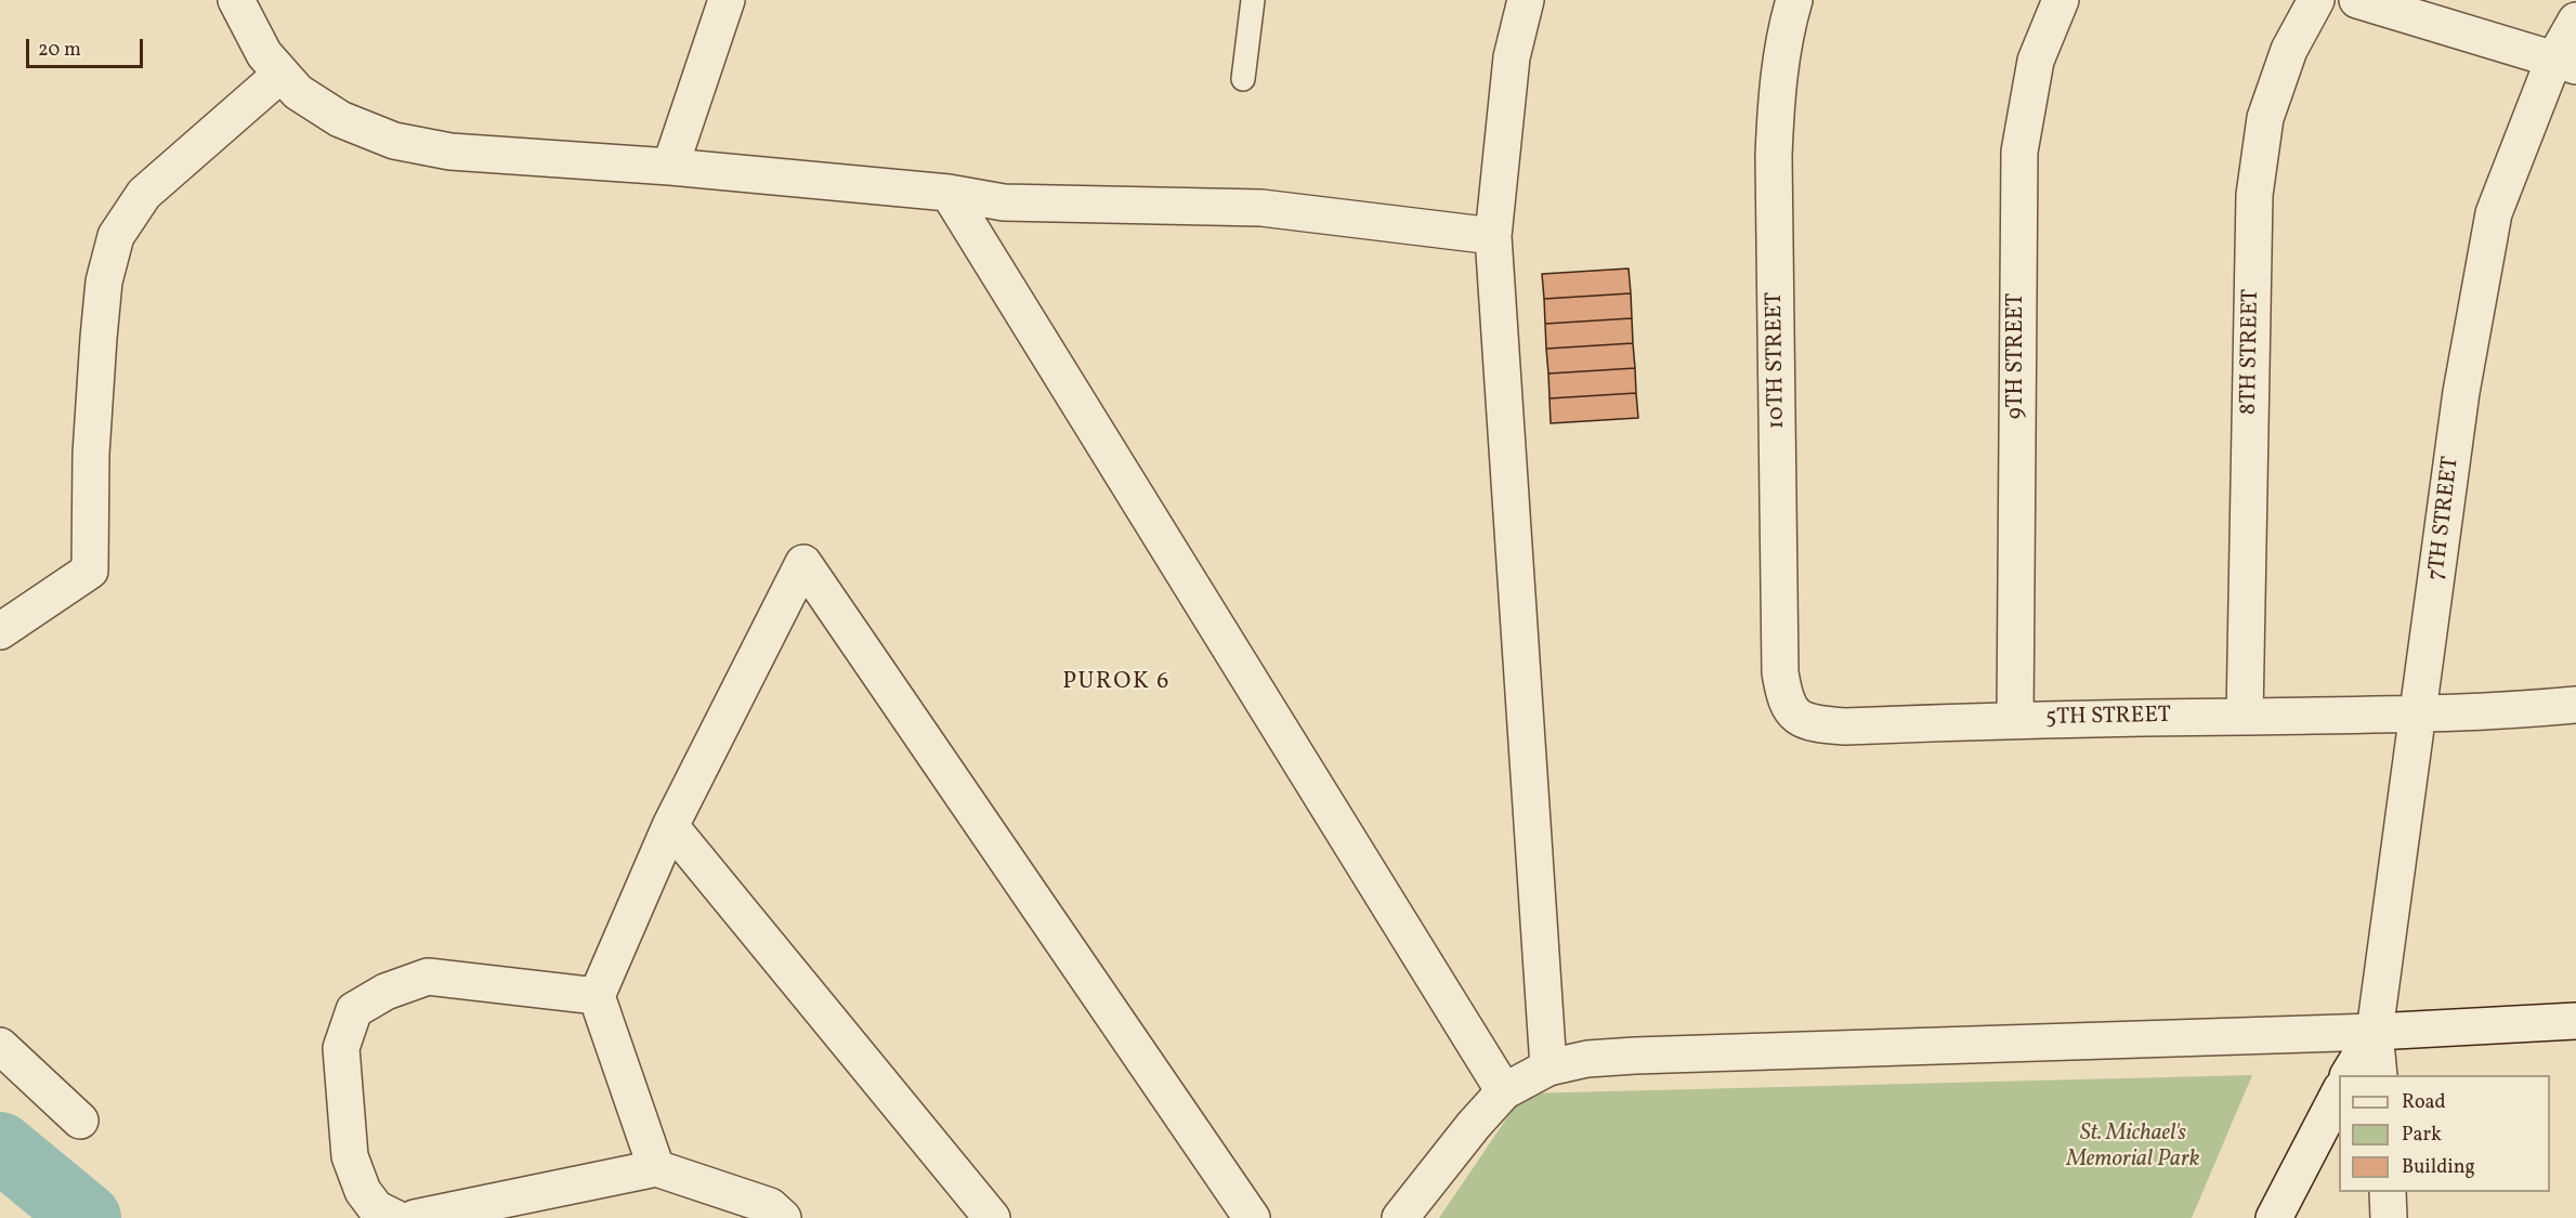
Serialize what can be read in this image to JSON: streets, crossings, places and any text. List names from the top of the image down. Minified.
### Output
{"streets":{"street":["8TH STREET","9TH STREET","10TH STREET","7TH STREET","5TH STREET"]},"crossings":[["8TH STREET","5TH STREET"],["9TH STREET","5TH STREET"],["10TH STREET","5TH STREET"],["7TH STREET","5TH STREET"]],"districts":["PUROK 6"],"parks":["St. Michael's Memorial Park"],"legend":["Road","Park","Building"],"scale_bar":"20 m"}
